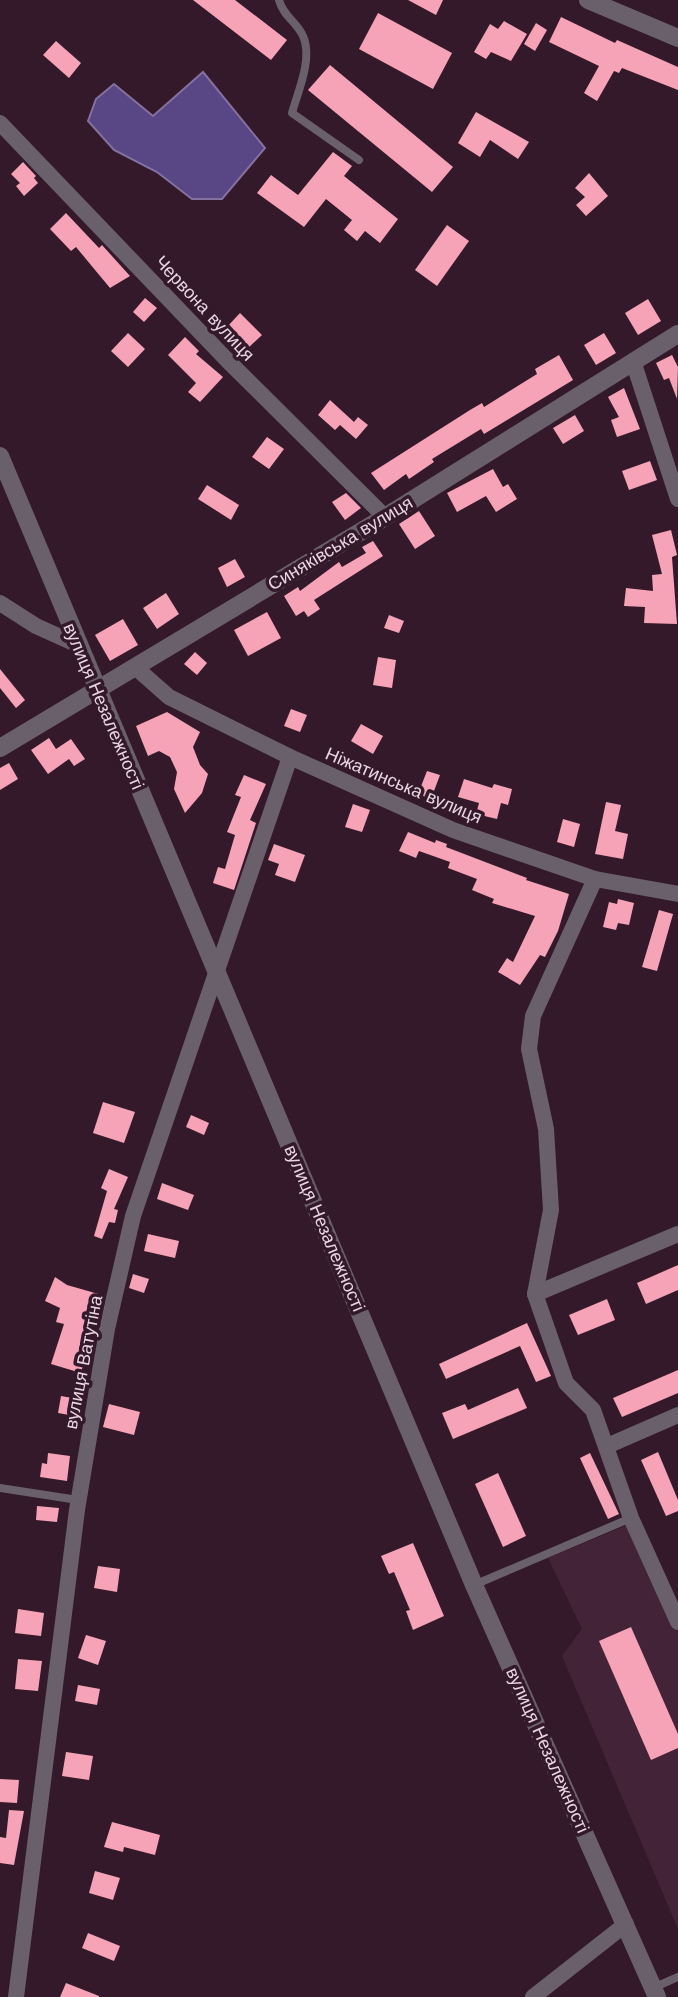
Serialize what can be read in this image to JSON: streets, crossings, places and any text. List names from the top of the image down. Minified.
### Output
{"streets":{"street":["Червона вулиця","Синяківська вулиця","вулиця Незалежності","Ніжатинська вулиця","вулиця Ватутіна"]},"crossings":[["Червона вулиця","Синяківська вулиця"],["Синяківська вулиця","вулиця Незалежності"],["Синяківська вулиця","Ніжатинська вулиця"],["вулиця Незалежності","вулиця Ватутіна"],["Ніжатинська вулиця","вулиця Ватутіна"]]}
